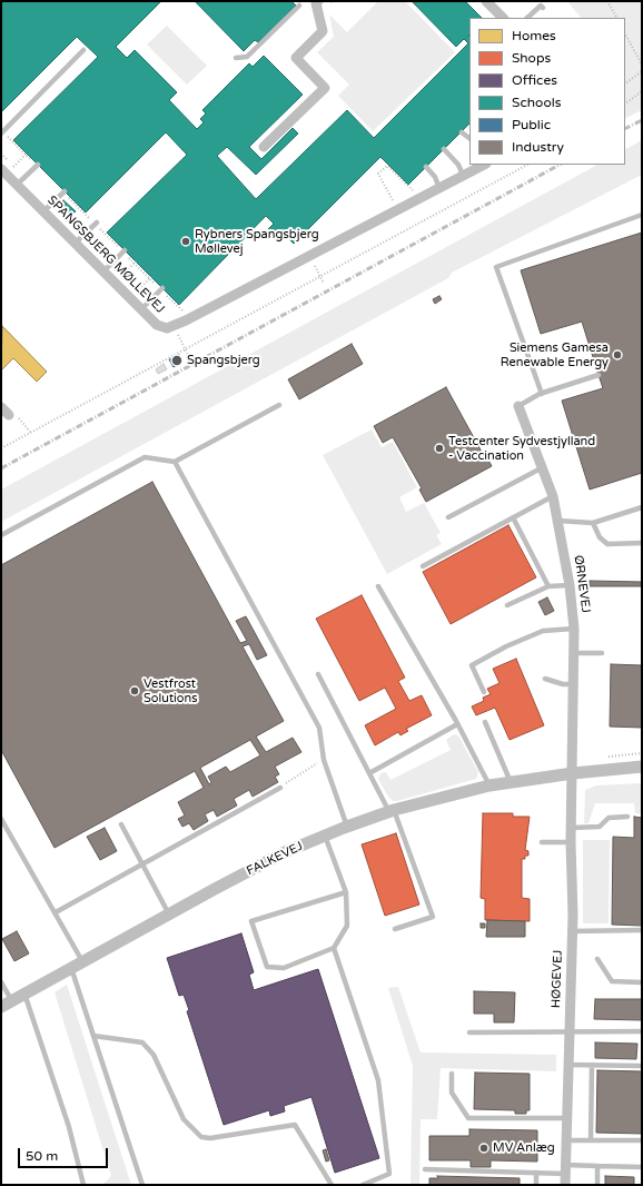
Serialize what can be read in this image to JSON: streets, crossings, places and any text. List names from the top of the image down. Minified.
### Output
{"streets":{"street":["SPANGSBJERG MØLLEVEJ","ØRNEVEJ","FALKEVEJ","HØGEVEJ"]},"crossings":[["ØRNEVEJ","FALKEVEJ"],["ØRNEVEJ","HØGEVEJ"],["FALKEVEJ","HØGEVEJ"]],"places":["Rybners Spangsbjerg Møllevej","Siemens Gamesa Renewable Energy","Spangsbjerg","Testcenter Sydvestjylland - Vaccination","Vestfrost Solutions","MV Anlæg"],"legend":["Homes","Shops","Offices","Schools","Public","Industry"],"scale_bar":"50 m"}
